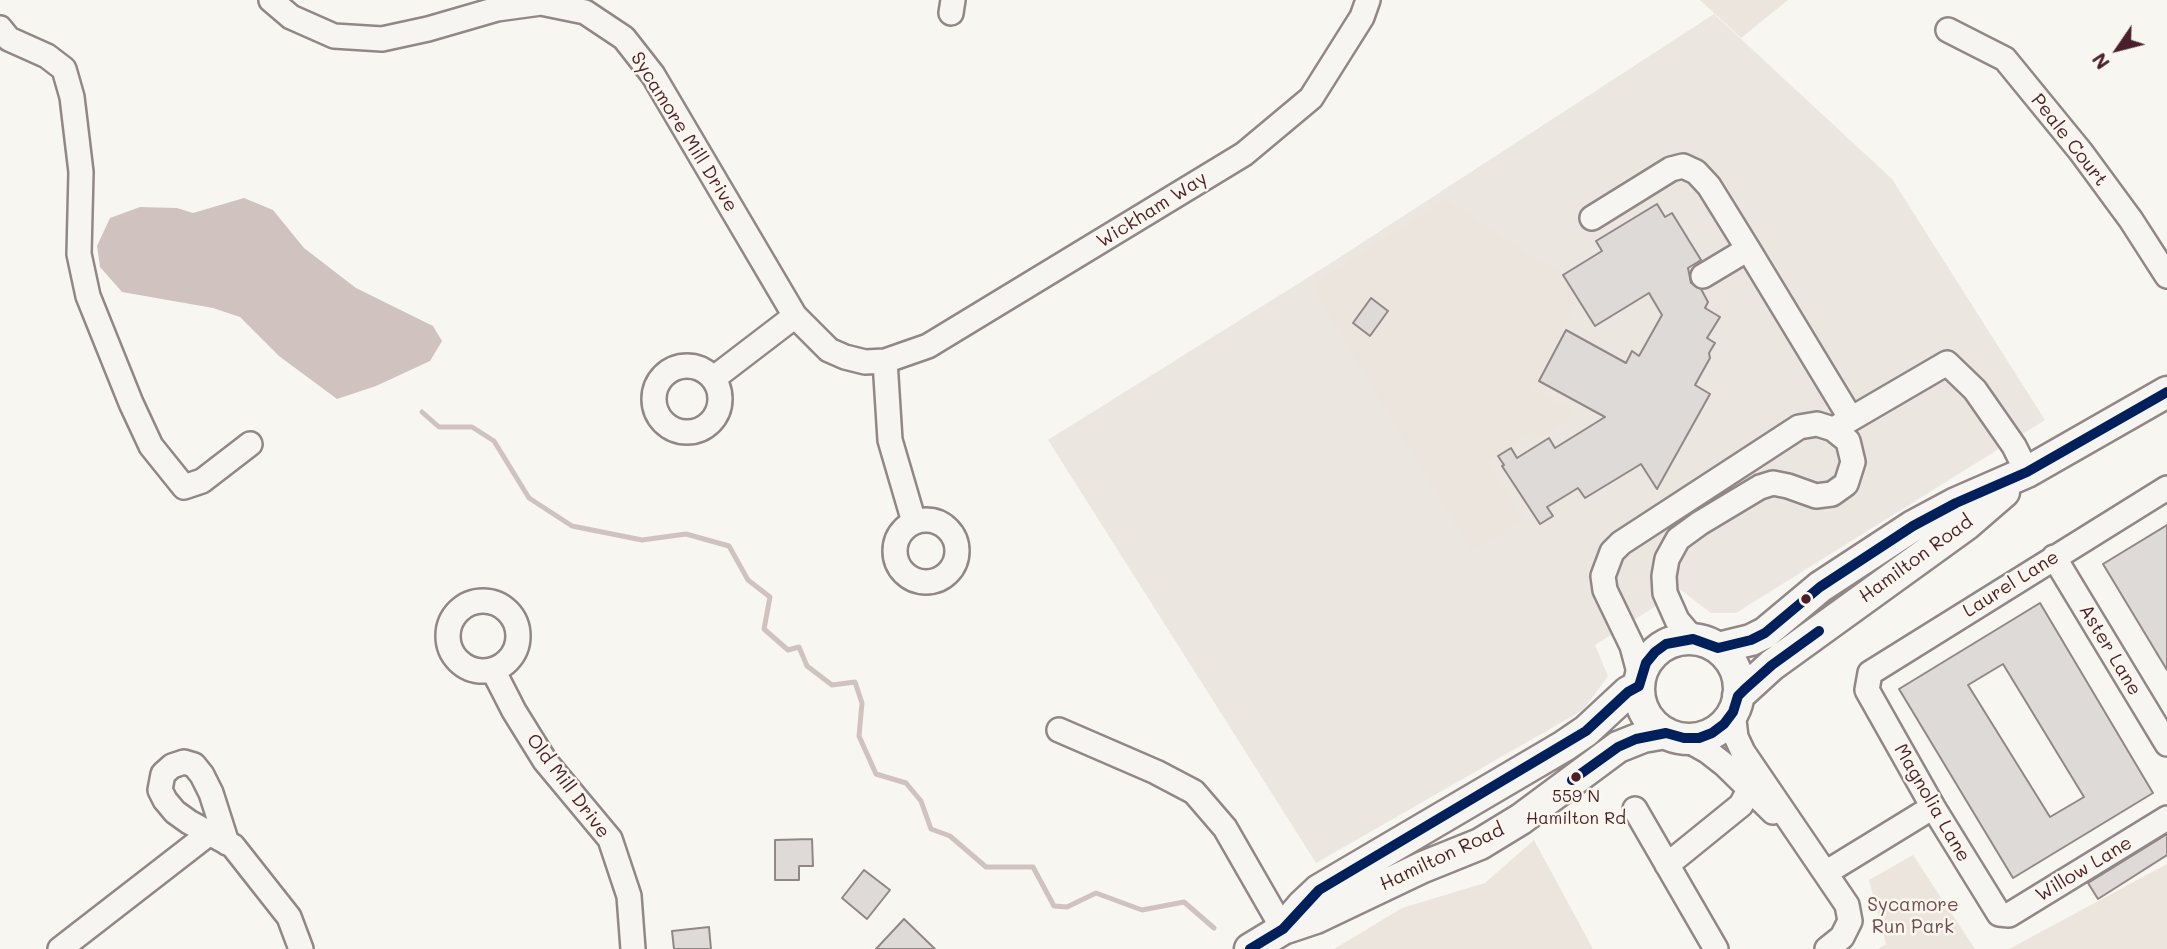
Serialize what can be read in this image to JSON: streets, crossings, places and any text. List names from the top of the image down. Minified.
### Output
{"streets":{"main road":["Hamilton Road"],"street":["Sycamore Mill Drive","Peale Court","Wickham Way","Laurel Lane","Aster Lane","Old Mill Drive","Magnolia Lane","Willow Lane"]},"crossings":[["Sycamore Mill Drive","Wickham Way"],["Laurel Lane","Aster Lane"],["Laurel Lane","Magnolia Lane"],["Magnolia Lane","Willow Lane"]],"parks":["Sycamore Run Park"],"places":["559 N Hamilton Rd"],"north":"bottom left"}
